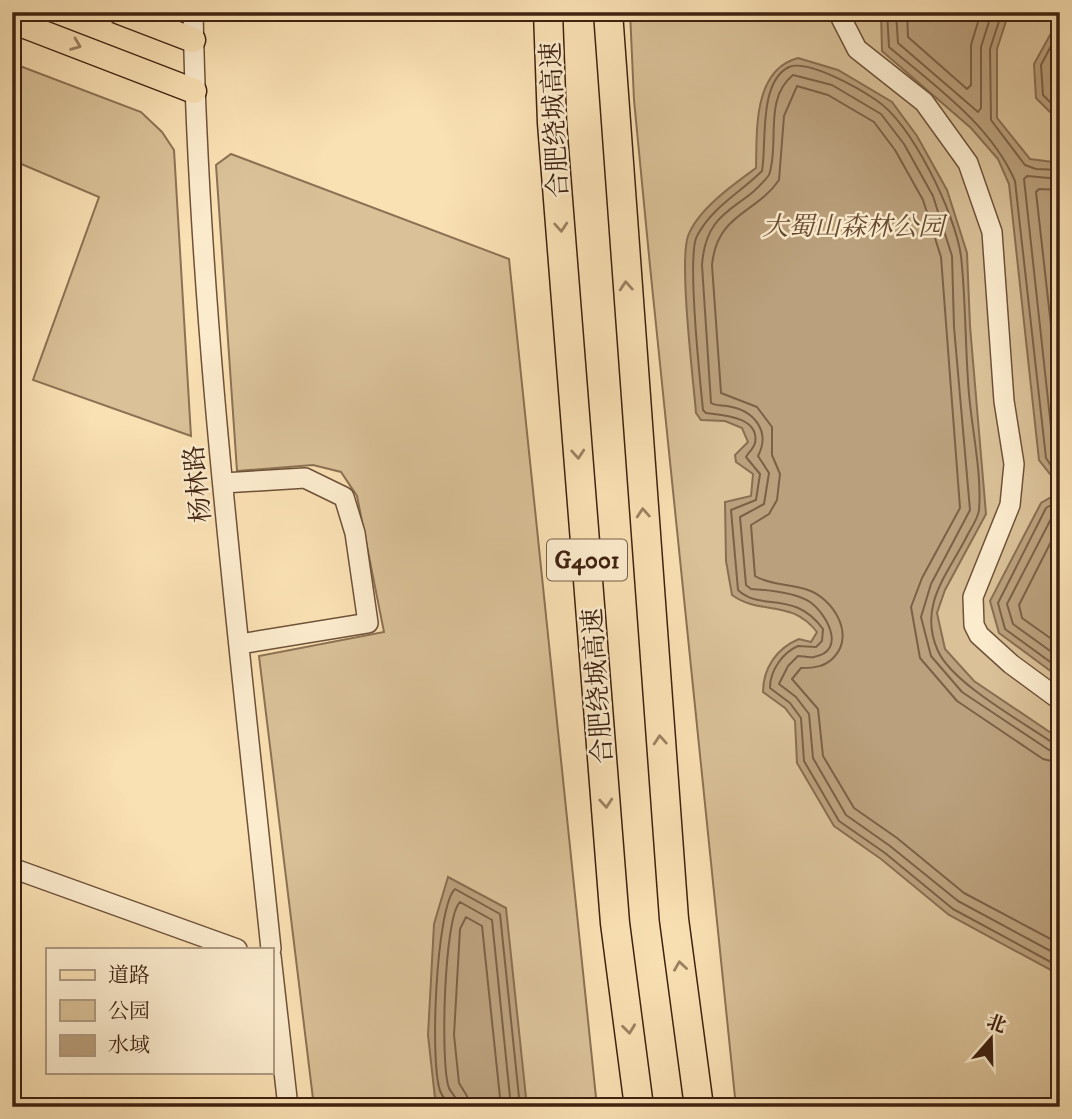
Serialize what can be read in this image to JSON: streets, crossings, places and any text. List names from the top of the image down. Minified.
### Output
{"streets":{"highway":["合肥绕城高速","G4001"],"street":["杨林路"]},"parks":["大蜀山森林公园"],"legend":["道路","公园","水域"],"north":"top"}
